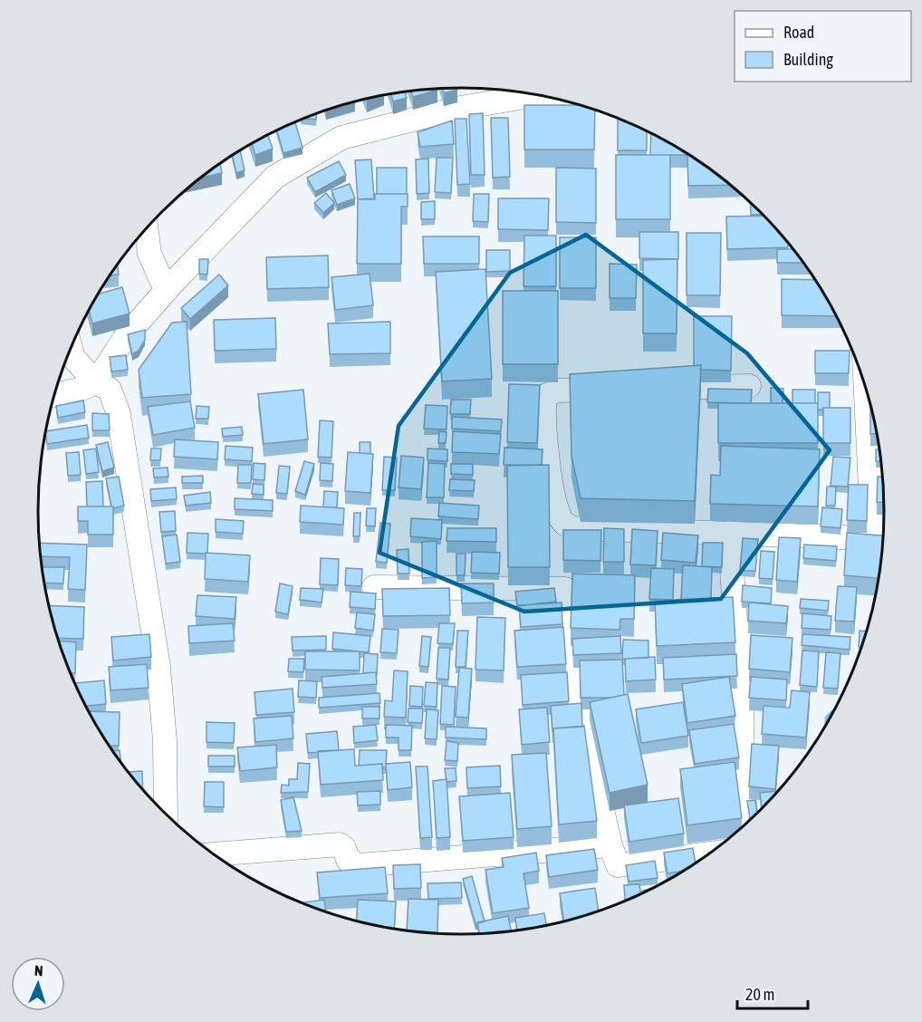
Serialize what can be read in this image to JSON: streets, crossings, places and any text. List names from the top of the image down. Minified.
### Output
{"legend":["Road","Building"],"scale_bar":"20 m","north":"top"}
